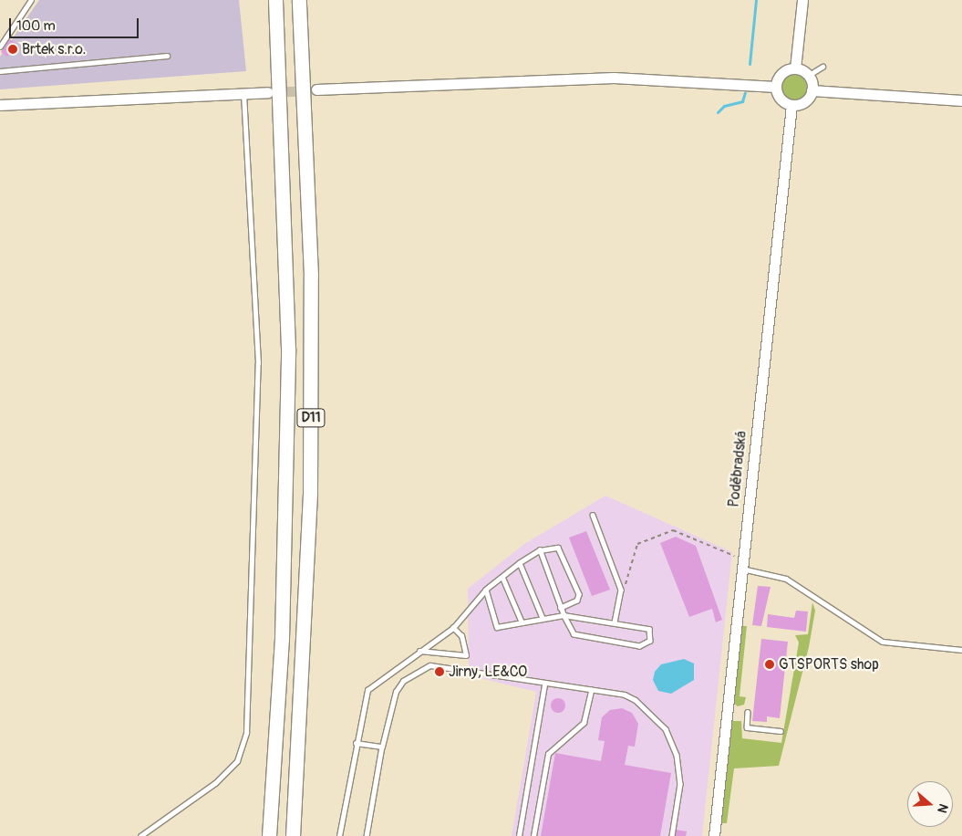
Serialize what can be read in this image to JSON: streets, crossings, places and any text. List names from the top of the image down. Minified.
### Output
{"streets":{"highway":["D11"],"main road":["Poděbradská"]},"places":["Brtek s.r.o.","GTSPORTS shop","Jirny, LE&CO"],"scale_bar":"100 m","north":"right"}
